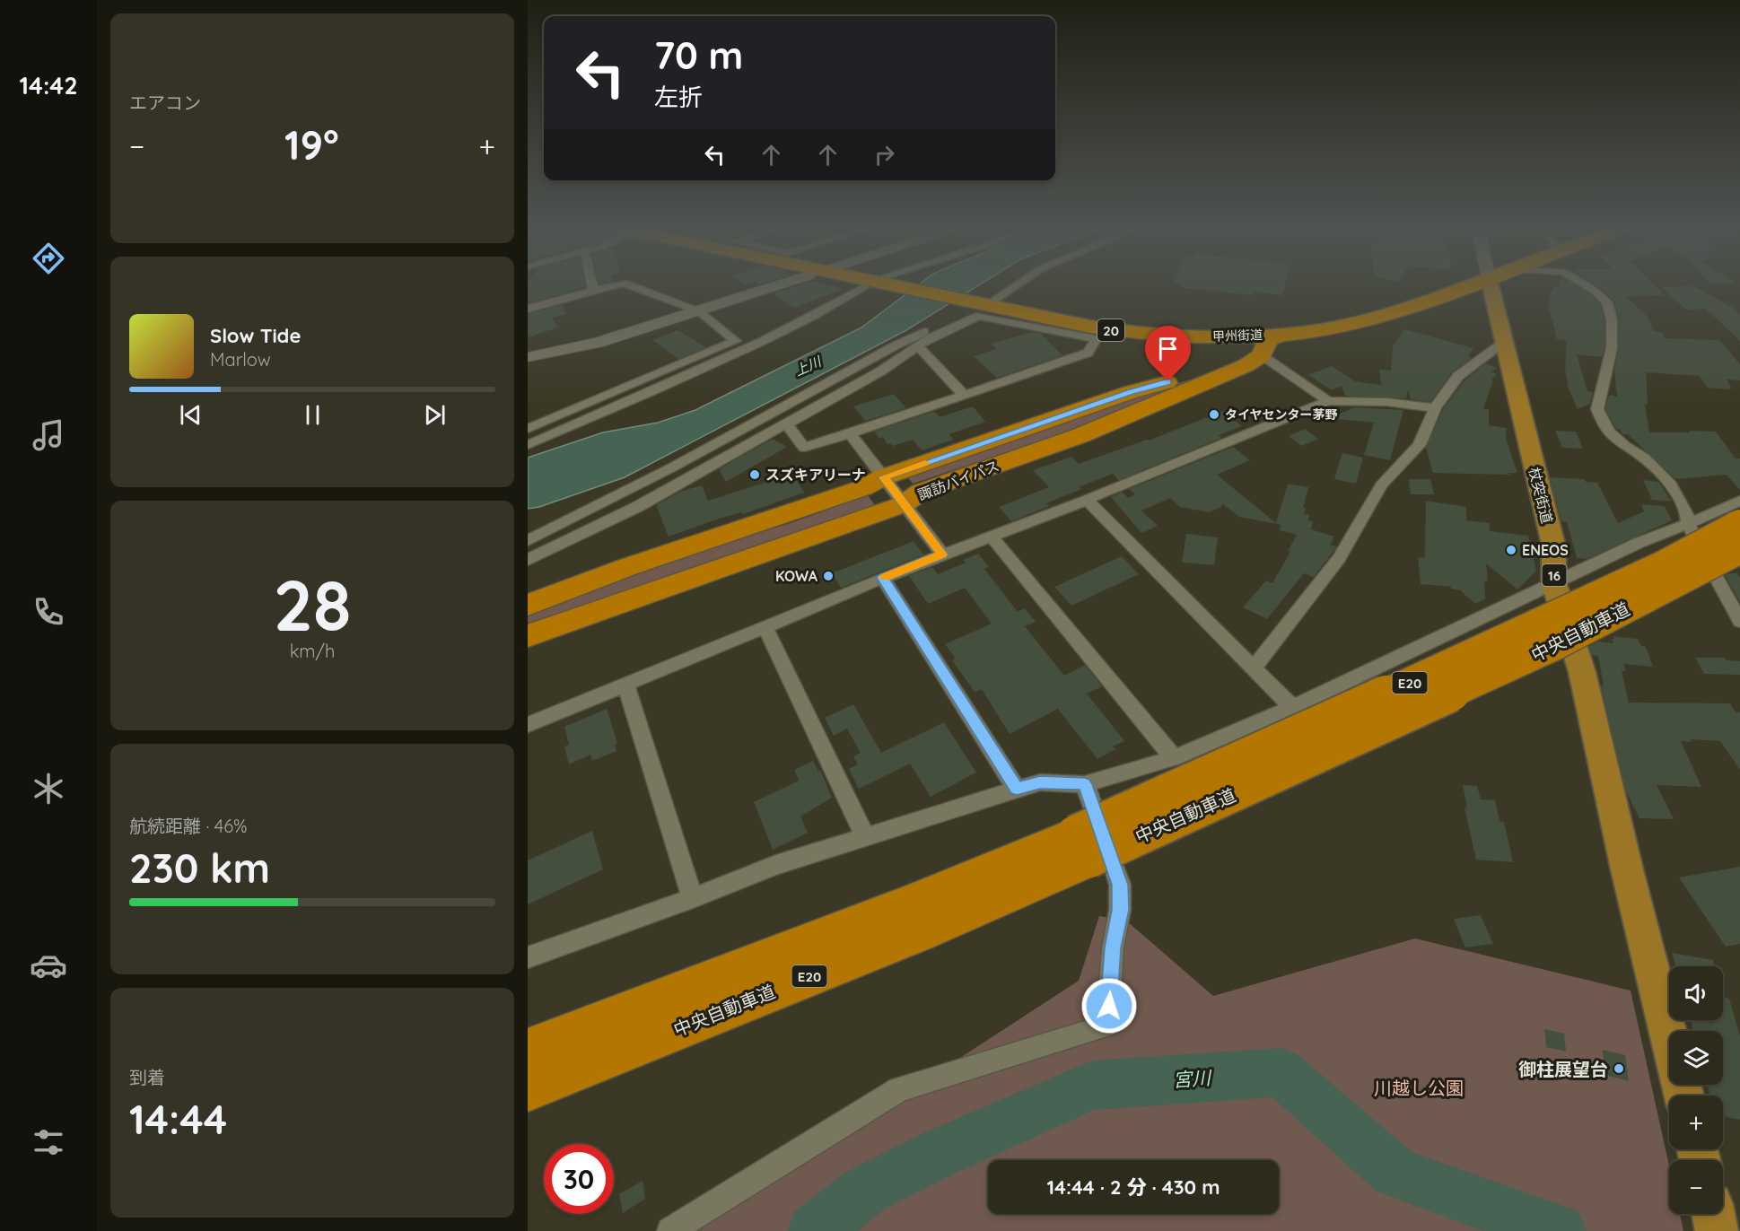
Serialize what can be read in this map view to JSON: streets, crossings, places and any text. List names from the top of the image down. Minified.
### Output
{"streets":{"highway":["20","甲州街道","諏訪バイパス","中央自動車道","E20"],"main road":["杖突街道","16"]},"crossings":[["甲州街道","諏訪バイパス"]],"water":["上川","宮川"],"parks":["川越し公園"],"places":["タイヤセンター茅野","スズキアリーナ","ENEOS","KOWA","御柱展望台"],"page":{"tabs":"14:42","tile":["エアコン",["28","km/h"],["航続距離 · 46%","230 km"],["到着","14:44"]],"turn":["70 m","左折"],"heat":["−","19°","+"],"song":["Slow Tide","Marlow"],"map_buttons":["+","−"],"limit":"30","trip":"14:44 · 2 分 · 430 m"}}
